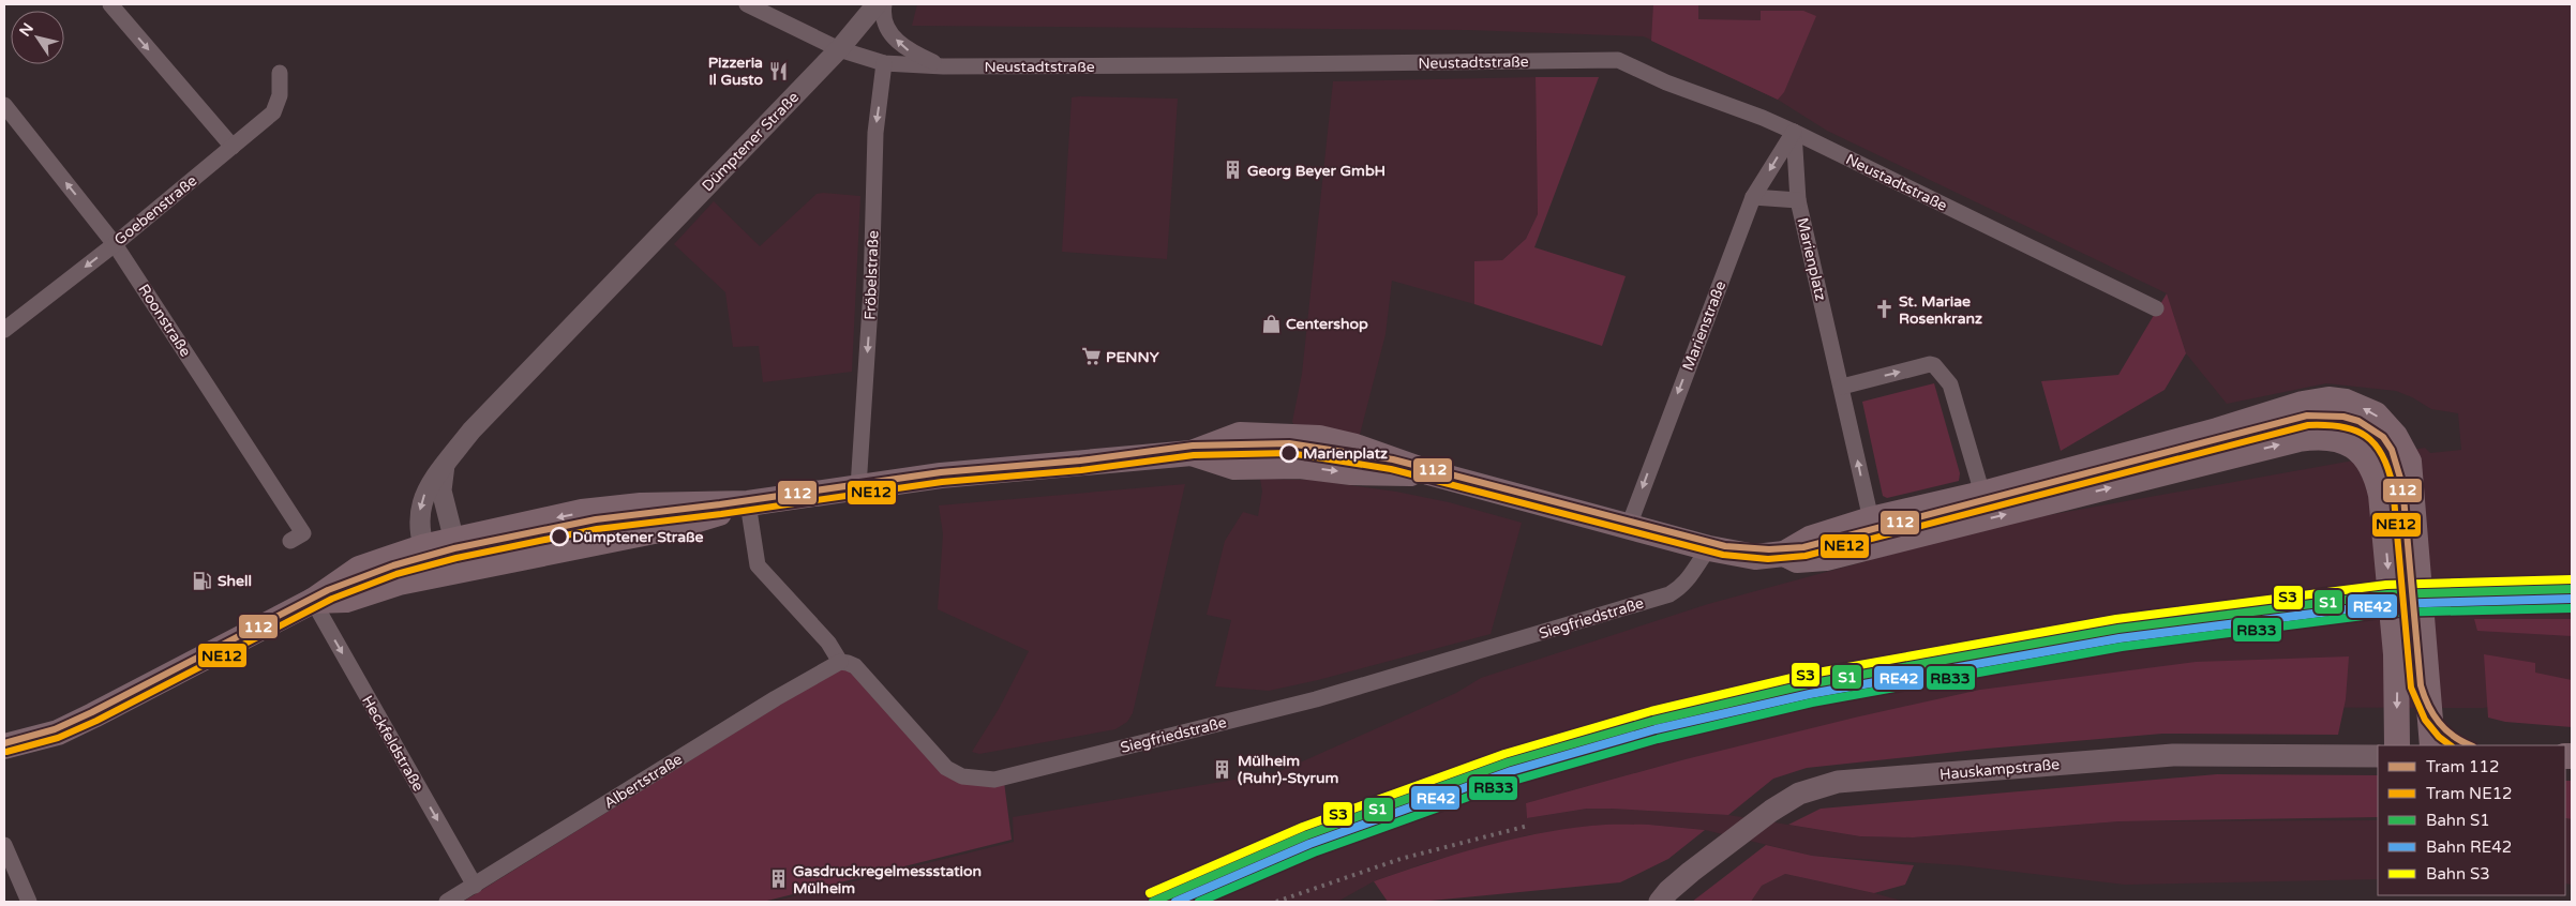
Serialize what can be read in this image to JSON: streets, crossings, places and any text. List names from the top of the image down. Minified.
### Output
{"streets":{"main road":["Hauskampstraße"],"street":["Neustadtstraße","Dümptener Straße","Goebenstraße","Marienplatz","Fröbelstraße","Roonstraße","Marienstraße","Siegfriedstraße","Heckfeldstraße","Albertstraße"]},"crossings":[["Neustadtstraße","Dümptener Straße"],["Neustadtstraße","Marienplatz"],["Neustadtstraße","Fröbelstraße"],["Neustadtstraße","Marienstraße"],["Goebenstraße","Roonstraße"],["Marienplatz","Marienstraße"],["Siegfriedstraße","Albertstraße"],["Heckfeldstraße","Albertstraße"]],"one_way":["Goebenstraße","Fröbelstraße","Marienstraße","Heckfeldstraße"],"places":{"restaurant":["Pizzeria Il Gusto"],"building":["Georg Beyer GmbH","Mülheim (Ruhr)-Styrum","Gasdruckregelmessstation Mülheim"],"church":["St. Mariae Rosenkranz"],"shop":["Centershop"],"supermarket":["PENNY"],"other":["Marienplatz","Dümptener Straße"],"fuel station":["Shell"]},"lines":["tram line 112","tram line NE12","rail line S3","rail line S1","rail line RE42","transit line RB33"],"legend":["Tram 112","Tram NE12","Bahn S1","Bahn RE42","Bahn S3"],"north":"top left"}
